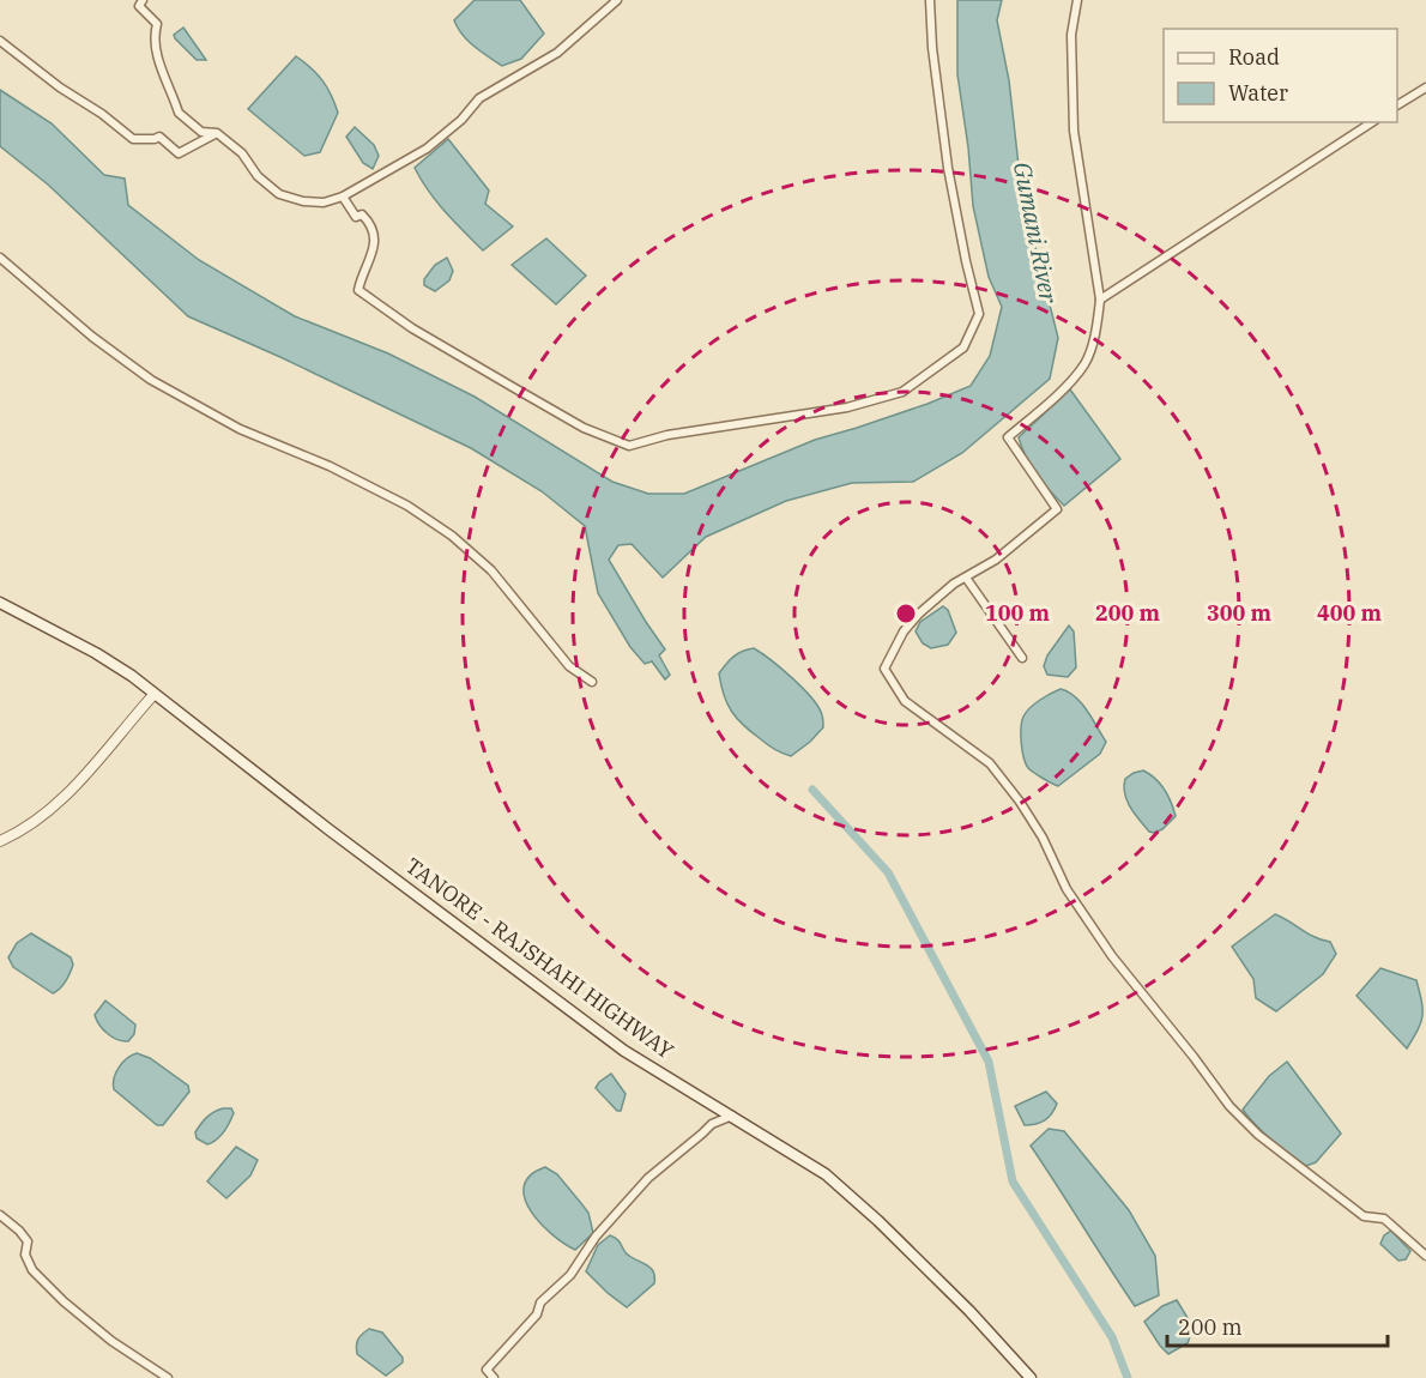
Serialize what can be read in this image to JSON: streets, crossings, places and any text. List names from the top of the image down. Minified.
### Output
{"streets":{"main road":["TANORE - RAJSHAHI HIGHWAY"]},"water":["Gumani River"],"legend":["Road","Water"],"scale_bar":"200 m","rings":["100 m","200 m","300 m","400 m"]}
